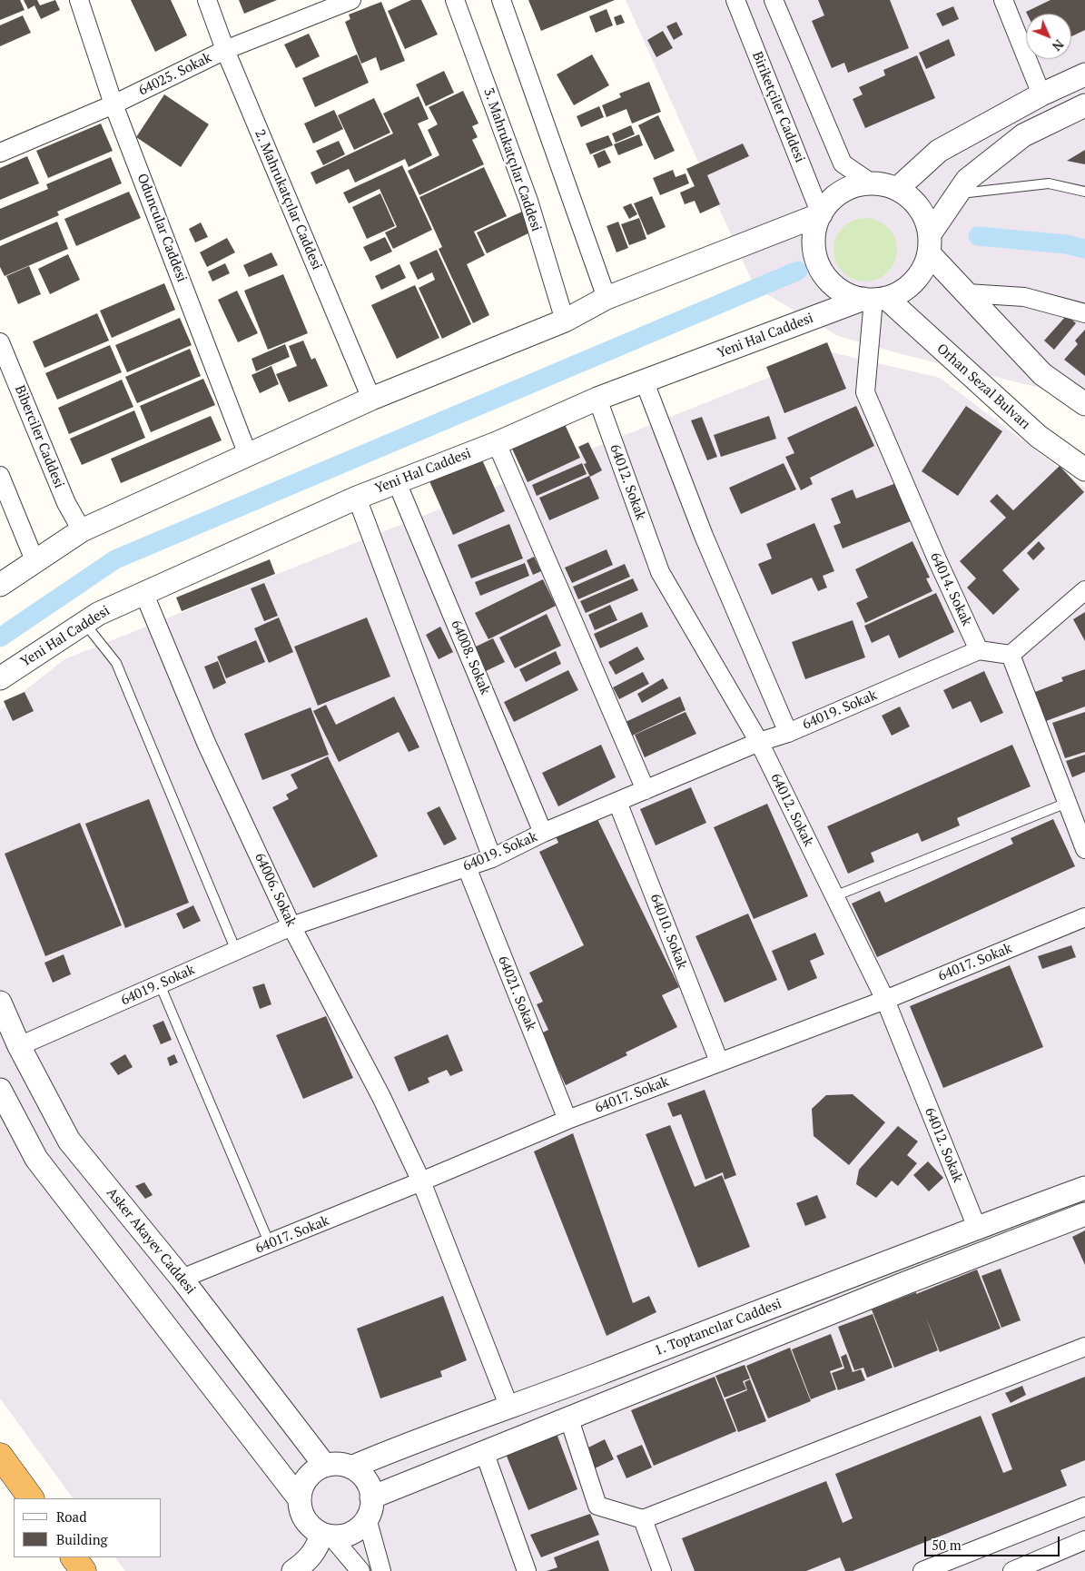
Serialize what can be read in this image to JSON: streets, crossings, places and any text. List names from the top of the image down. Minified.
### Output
{"streets":{"street":["64025. Sokak","Biriketçiler Caddesi","3. Mahrukatçılar Caddesi","2. Mahrukatçılar Caddesi","Oduncular Caddesi","Yeni Hal Caddesi","Orhan Sezal Bulvarı","Biberciler Caddesi","64012. Sokak","64014. Sokak","64008. Sokak","64019. Sokak","64006. Sokak","64010. Sokak","64017. Sokak","64021. Sokak","Asker Akayev Caddesi","1. Toptancılar Caddesi"]},"crossings":[["64025. Sokak","2. Mahrukatçılar Caddesi"],["64025. Sokak","Oduncular Caddesi"],["Biriketçiler Caddesi","Yeni Hal Caddesi"],["Biriketçiler Caddesi","Orhan Sezal Bulvarı"],["Biriketçiler Caddesi","64014. Sokak"],["Yeni Hal Caddesi","Orhan Sezal Bulvarı"],["Yeni Hal Caddesi","64012. Sokak"],["Yeni Hal Caddesi","64014. Sokak"],["Yeni Hal Caddesi","64008. Sokak"],["Yeni Hal Caddesi","64006. Sokak"],["Orhan Sezal Bulvarı","64014. Sokak"],["64012. Sokak","64019. Sokak"],["64012. Sokak","64017. Sokak"],["64012. Sokak","1. Toptancılar Caddesi"],["64014. Sokak","64019. Sokak"],["64008. Sokak","64019. Sokak"],["64019. Sokak","64006. Sokak"],["64019. Sokak","64010. Sokak"],["64019. Sokak","64021. Sokak"],["64019. Sokak","Asker Akayev Caddesi"],["64006. Sokak","64017. Sokak"],["64006. Sokak","1. Toptancılar Caddesi"],["64010. Sokak","64017. Sokak"],["64017. Sokak","64021. Sokak"],["64017. Sokak","Asker Akayev Caddesi"],["Asker Akayev Caddesi","1. Toptancılar Caddesi"]],"legend":["Road","Building"],"scale_bar":"50 m","north":"bottom right"}
